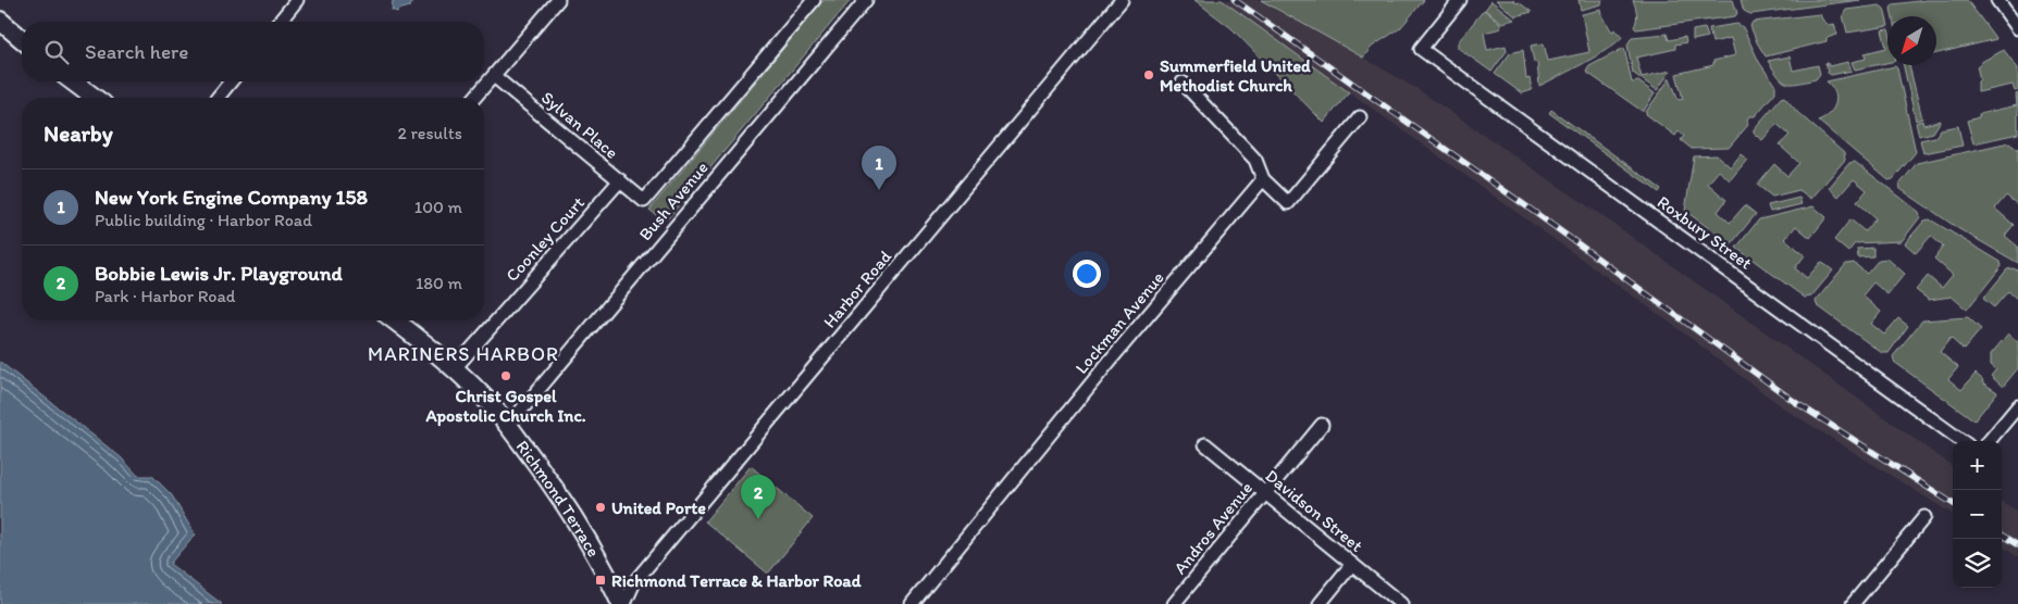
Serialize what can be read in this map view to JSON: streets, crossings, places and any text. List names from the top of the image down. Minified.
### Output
{"streets":{"main road":["Richmond Terrace"],"street":["Sylvan Place","Bush Avenue","Roxbury Street","Coonley Court","Harbor Road","Lockman Avenue","Davidson Street","Andros Avenue"]},"crossings":[["Sylvan Place","Bush Avenue"],["Sylvan Place","Coonley Court"],["Bush Avenue","Richmond Terrace"],["Coonley Court","Richmond Terrace"],["Harbor Road","Richmond Terrace"],["Davidson Street","Andros Avenue"]],"districts":["MARINERS HARBOR"],"places":{"other":["Summerfield United Methodist Church","Christ Gospel Apostolic Church Inc.","United Porte"],"transit":["Richmond Terrace & Harbor Road"]},"north":"bottom left","page":{"search":"Search here","heading":["Nearby","2 results"],"pins":["1","2"],"list":[{"mark":"1","name":"New York Engine Company 158","note":"Public building · Harbor Road","value":"100 m"},{"mark":"2","name":"Bobbie Lewis Jr. Playground","note":"Park · Harbor Road","value":"180 m"}],"map_buttons":["+","−"]}}
